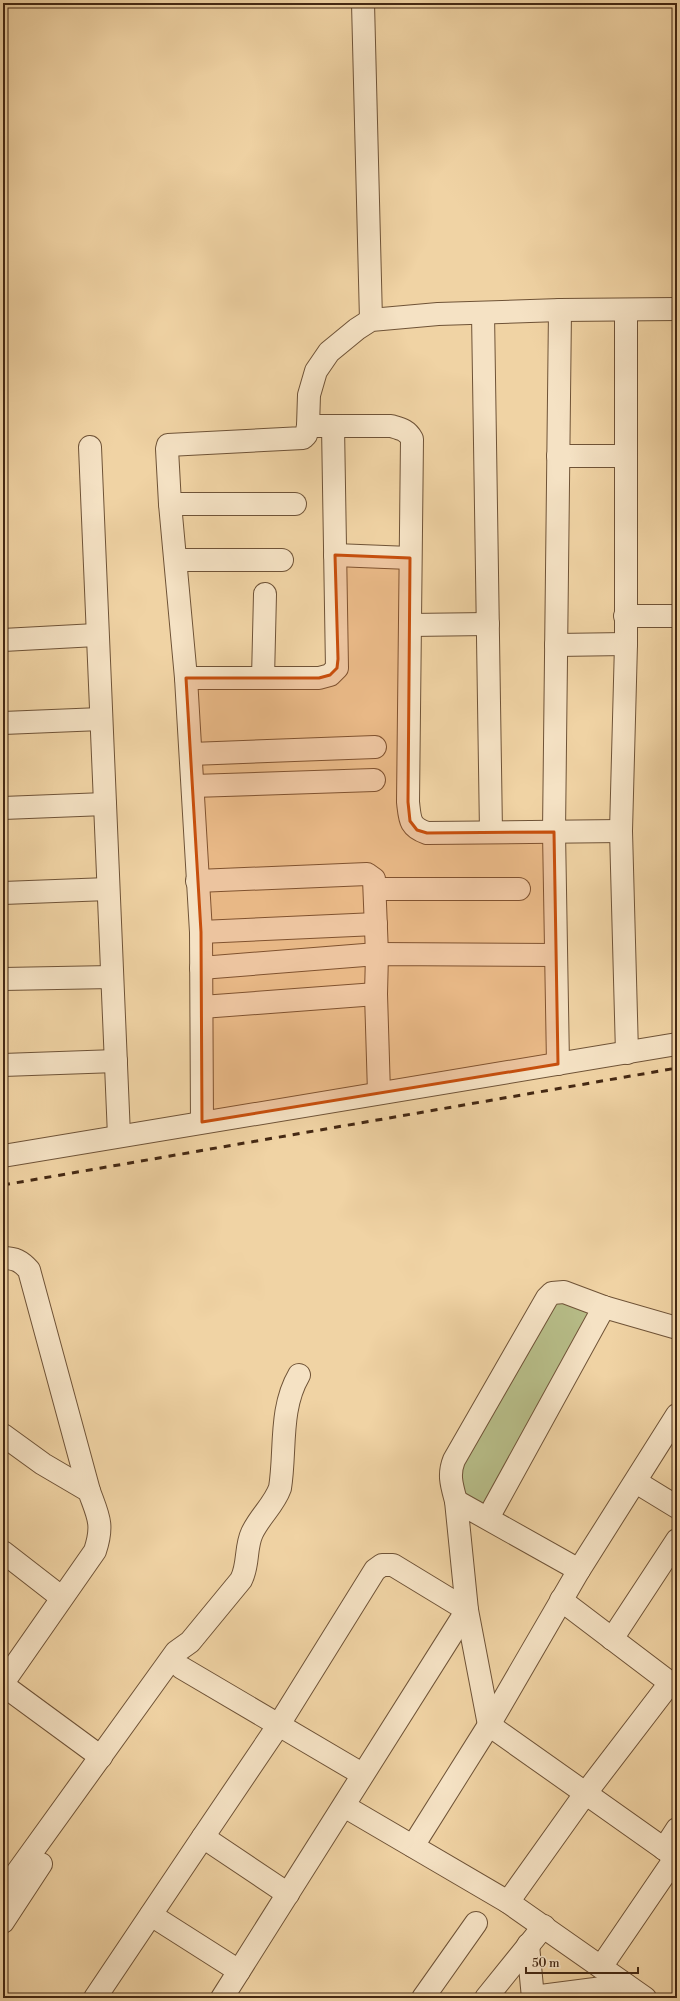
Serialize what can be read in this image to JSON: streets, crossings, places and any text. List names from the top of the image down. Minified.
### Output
{"scale_bar":"50 m"}
